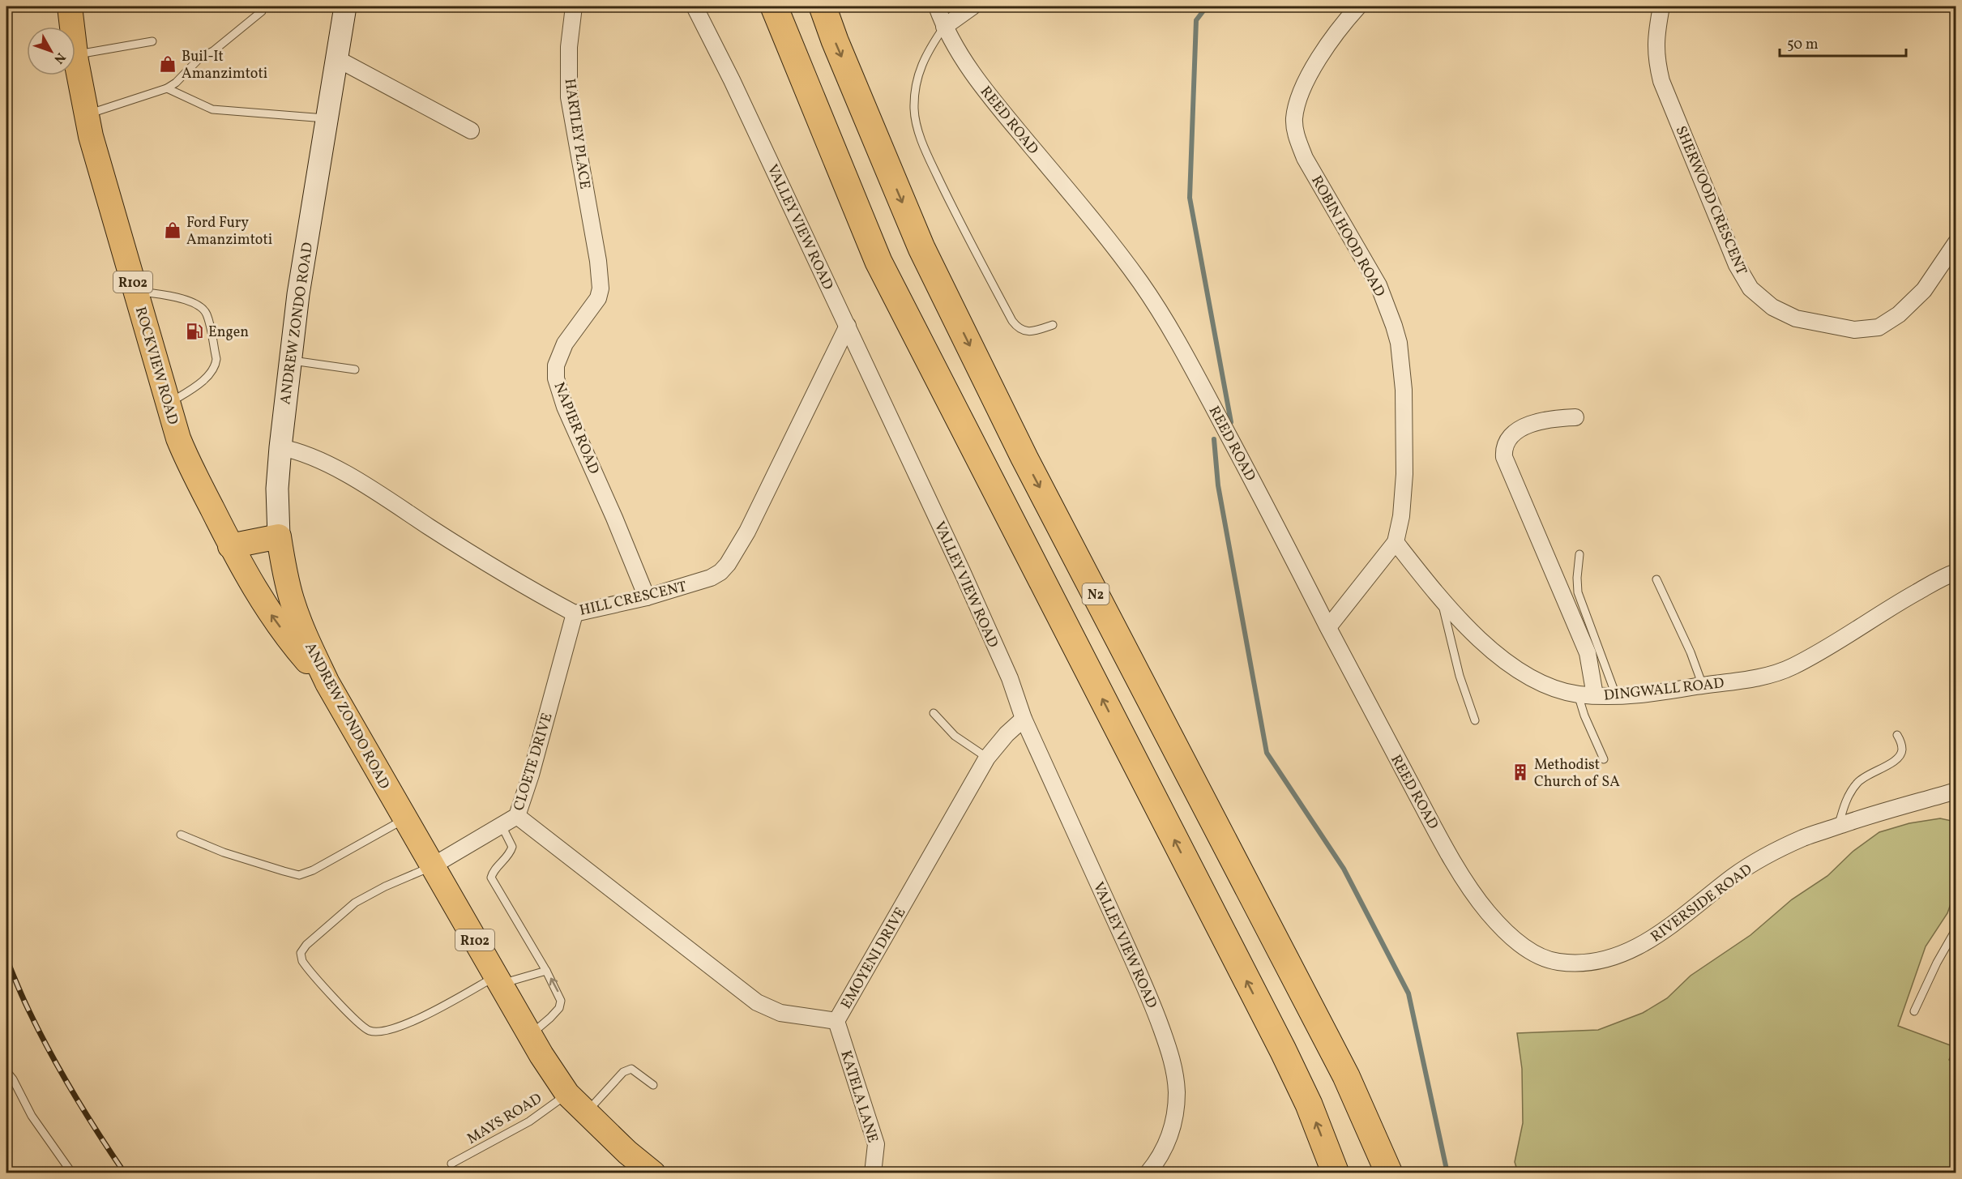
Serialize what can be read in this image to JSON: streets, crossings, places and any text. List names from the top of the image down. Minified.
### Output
{"streets":{"highway":["N2"],"main road":["R102","ANDREW ZONDO ROAD","ROCKVIEW ROAD"],"street":["REED ROAD","HARTLEY PLACE","SHERWOOD CRESCENT","VALLEY VIEW ROAD","ROBIN HOOD ROAD","NAPIER ROAD","HILL CRESCENT","DINGWALL ROAD","CLOETE DRIVE","RIVERSIDE ROAD","EMOYENI DRIVE","KATELA LANE"],"lane":["MAYS ROAD"]},"crossings":[["REED ROAD","RIVERSIDE ROAD"],["HARTLEY PLACE","NAPIER ROAD"],["VALLEY VIEW ROAD","HILL CRESCENT"],["VALLEY VIEW ROAD","EMOYENI DRIVE"],["ROBIN HOOD ROAD","DINGWALL ROAD"],["ANDREW ZONDO ROAD","ROCKVIEW ROAD"],["ANDREW ZONDO ROAD","HILL CRESCENT"],["ANDREW ZONDO ROAD","CLOETE DRIVE"],["ANDREW ZONDO ROAD","MAYS ROAD"],["NAPIER ROAD","HILL CRESCENT"],["HILL CRESCENT","CLOETE DRIVE"],["CLOETE DRIVE","EMOYENI DRIVE"],["EMOYENI DRIVE","KATELA LANE"]],"places":{"shop":["Buil-It Amanzimtoti","Ford Fury Amanzimtoti"],"fuel station":["Engen"],"building":["Methodist Church of SA"]},"scale_bar":"50 m","north":"bottom right"}
